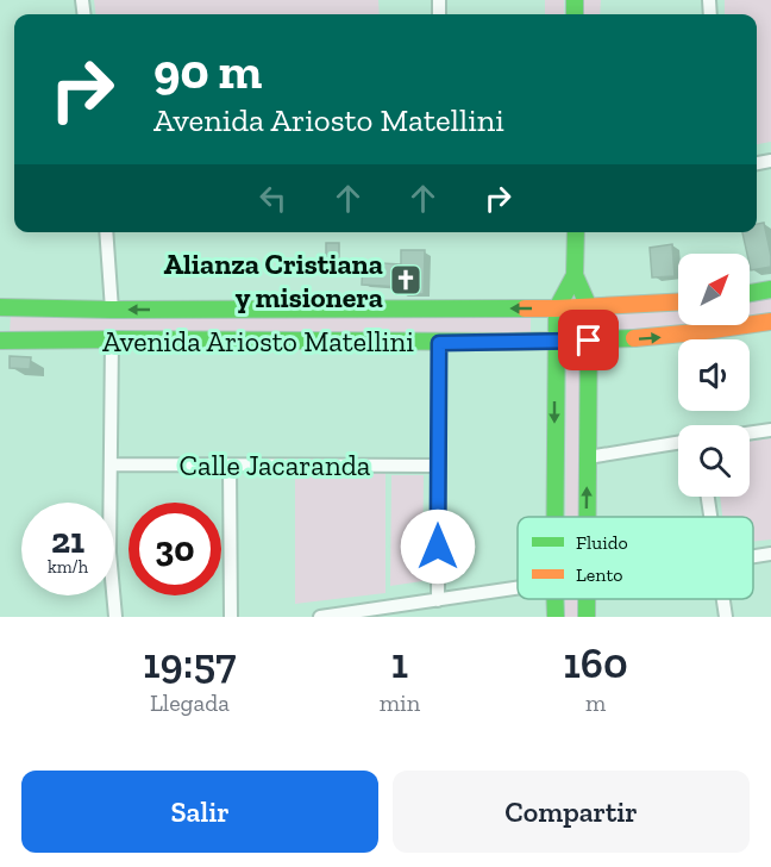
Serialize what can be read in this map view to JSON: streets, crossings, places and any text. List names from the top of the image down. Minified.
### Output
{"streets":{"main road":["Avenida Ariosto Matellini"],"street":["Calle Jacaranda"]},"places":{"church":["Alianza Cristiana y misionera"]},"legend":["Fluido","Lento"],"north":"top right","page":{"turn":["90 m","Avenida Ariosto Matellini"],"speed":"21 km/h","limit":"30","eta":["19:57","Llegada","1","min","160","m"],"buttons":["Salir","Compartir"]}}
